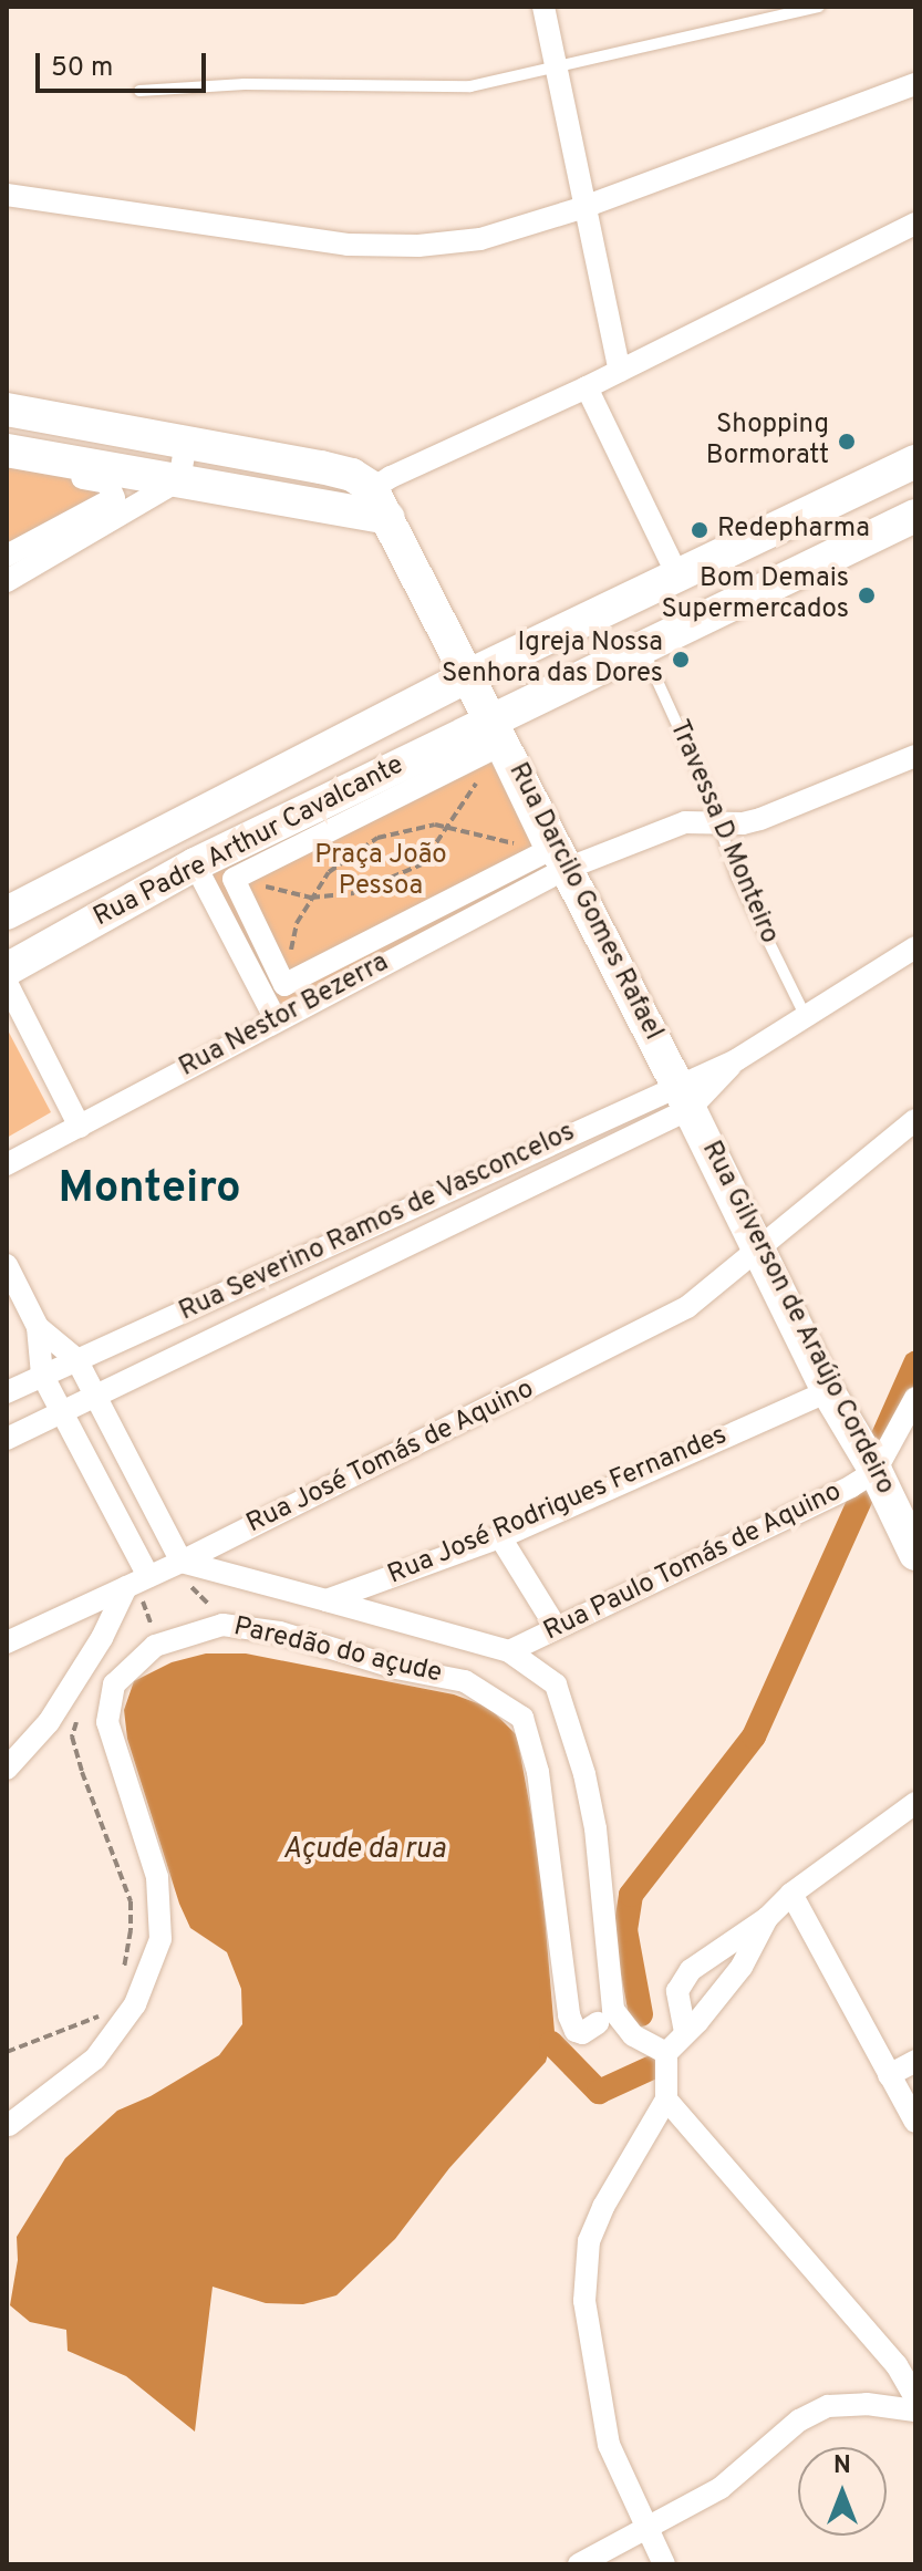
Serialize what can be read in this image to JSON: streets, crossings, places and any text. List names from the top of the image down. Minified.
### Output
{"streets":{"main road":["Rua Padre Arthur Cavalcante","Rua Darcilo Gomes Rafael","Rua Gilverson de Araújo Cordeiro"],"street":["Rua Nestor Bezerra","Rua Severino Ramos de Vasconcelos","Rua José Tomás de Aquino","Rua José Rodrigues Fernandes","Rua Paulo Tomás de Aquino","Paredão do açude"],"lane":["Travessa D Monteiro"]},"crossings":[["Travessa D Monteiro","Rua Padre Arthur Cavalcante"],["Rua Padre Arthur Cavalcante","Rua Darcilo Gomes Rafael"],["Rua Darcilo Gomes Rafael","Rua Nestor Bezerra"],["Rua Darcilo Gomes Rafael","Rua Severino Ramos de Vasconcelos"],["Rua Darcilo Gomes Rafael","Rua Gilverson de Araújo Cordeiro"],["Rua Severino Ramos de Vasconcelos","Rua Gilverson de Araújo Cordeiro"],["Rua Gilverson de Araújo Cordeiro","Rua José Tomás de Aquino"],["Rua Gilverson de Araújo Cordeiro","Rua José Rodrigues Fernandes"],["Rua Gilverson de Araújo Cordeiro","Rua Paulo Tomás de Aquino"]],"districts":["Monteiro"],"water":["Açude da rua"],"parks":["Praça João Pessoa"],"places":["Shopping Bormoratt","Redepharma","Bom Demais Supermercados","Igreja Nossa Senhora das Dores"],"scale_bar":"50 m","north":"top"}
